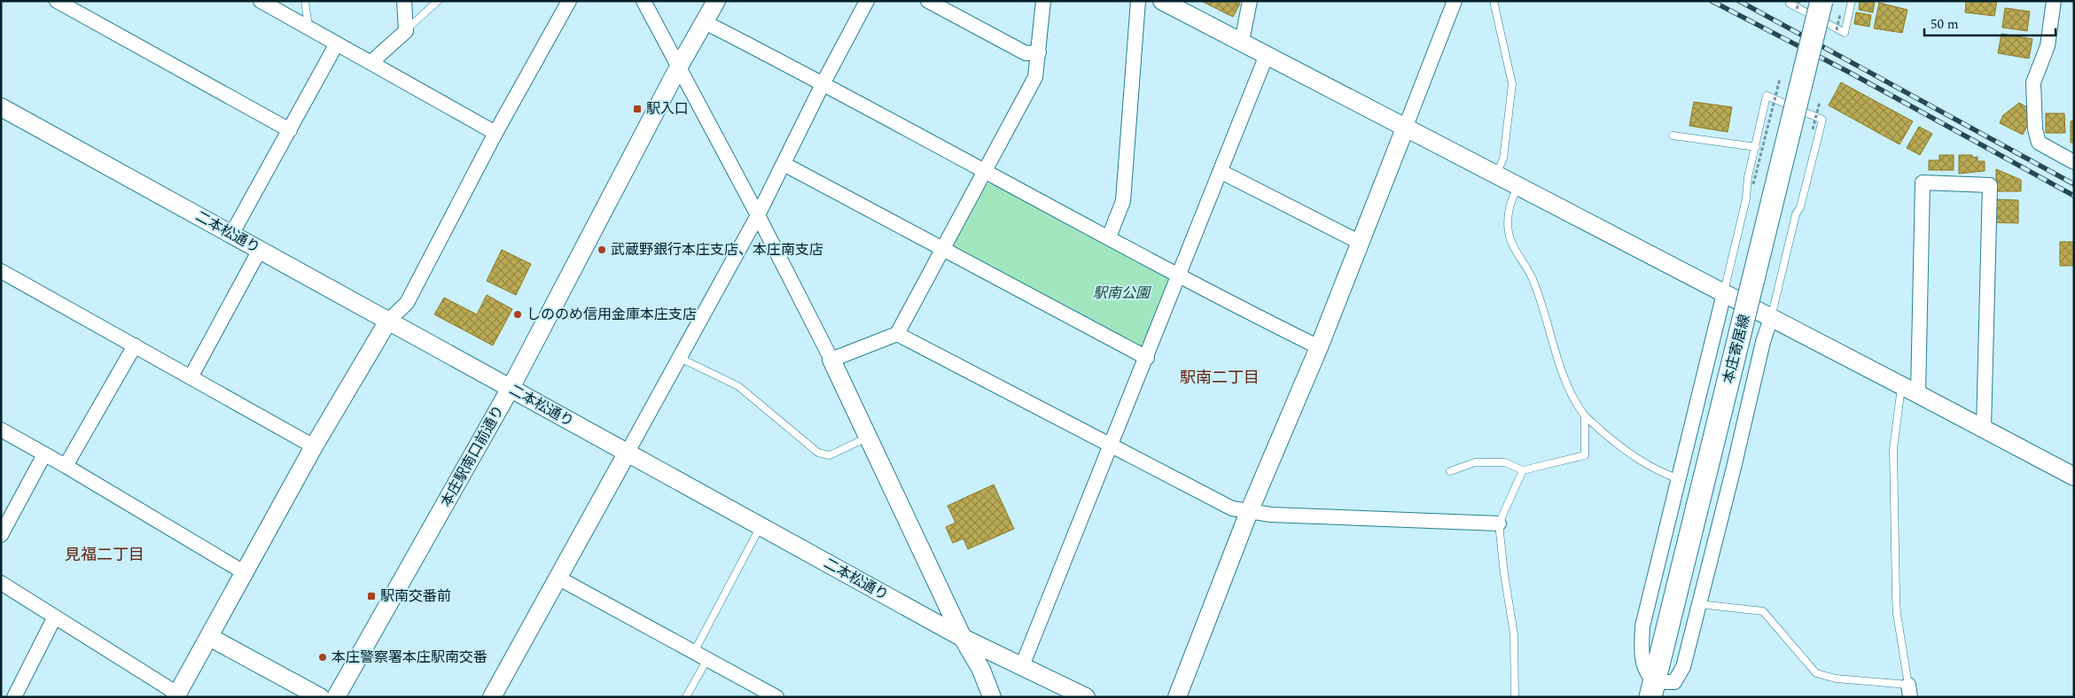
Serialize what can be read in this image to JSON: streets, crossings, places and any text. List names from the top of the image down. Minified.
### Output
{"streets":{"main road":["本庄寄居線"],"street":["二本松通り","本庄駅南口前通り"]},"crossings":[["二本松通り","本庄駅南口前通り"]],"districts":["駅南二丁目","見福二丁目"],"parks":["駅南公園"],"places":{"transit":["駅入口","駅南交番前"],"other":["武蔵野銀行本庄支店、本庄南支店","しののめ信用金庫本庄支店","本庄警察署本庄駅南交番"]},"scale_bar":"50 m"}
